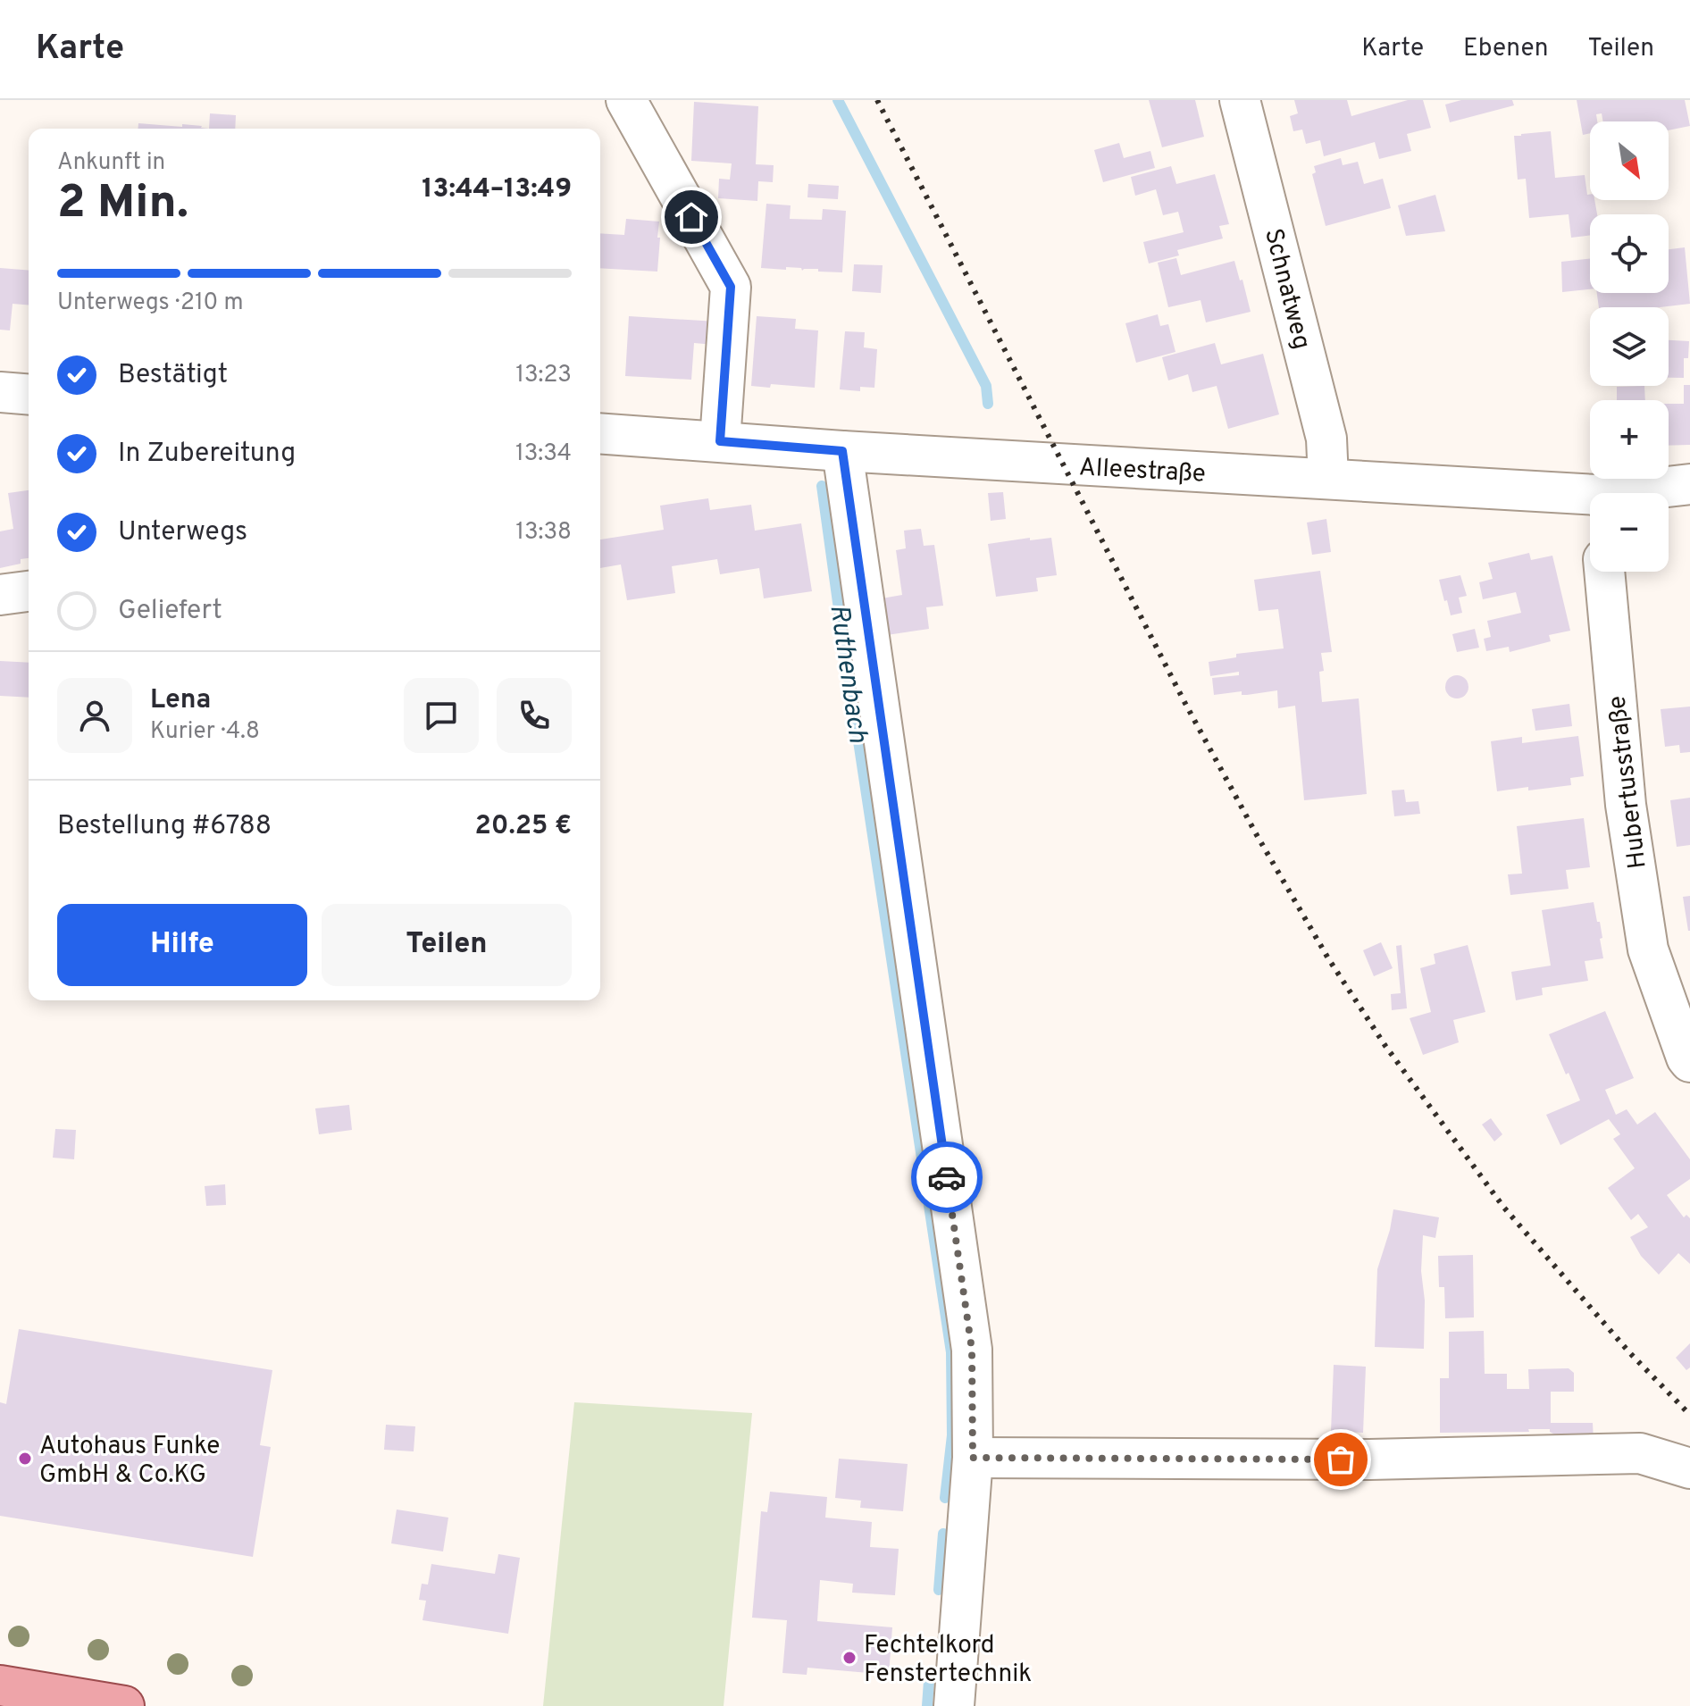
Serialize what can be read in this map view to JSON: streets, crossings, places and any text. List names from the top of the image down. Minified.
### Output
{"streets":{"street":["Schnatweg","Alleestraße","Hubertusstraße"]},"crossings":[["Schnatweg","Alleestraße"]],"water":["Ruthenbach"],"places":["Autohaus Funke GmbH & Co.KG","Fechtelkord Fenstertechnik"],"north":"bottom right","page":{"header":"Karte","nav":["Karte","Ebenen","Teilen"],"map_buttons":["+","−"],"heading":["2 Min.","Ankunft in","13:44–13:49"],"panel":["Lena","Kurier · 4.8","Bestellung #6788","20.25 €"],"bar":"Unterwegs · 210 m","list":[["Bestätigt","13:23"],["In Zubereitung","13:34"],["Unterwegs","13:38"],"Geliefert"],"buttons":["Hilfe","Teilen"]}}
